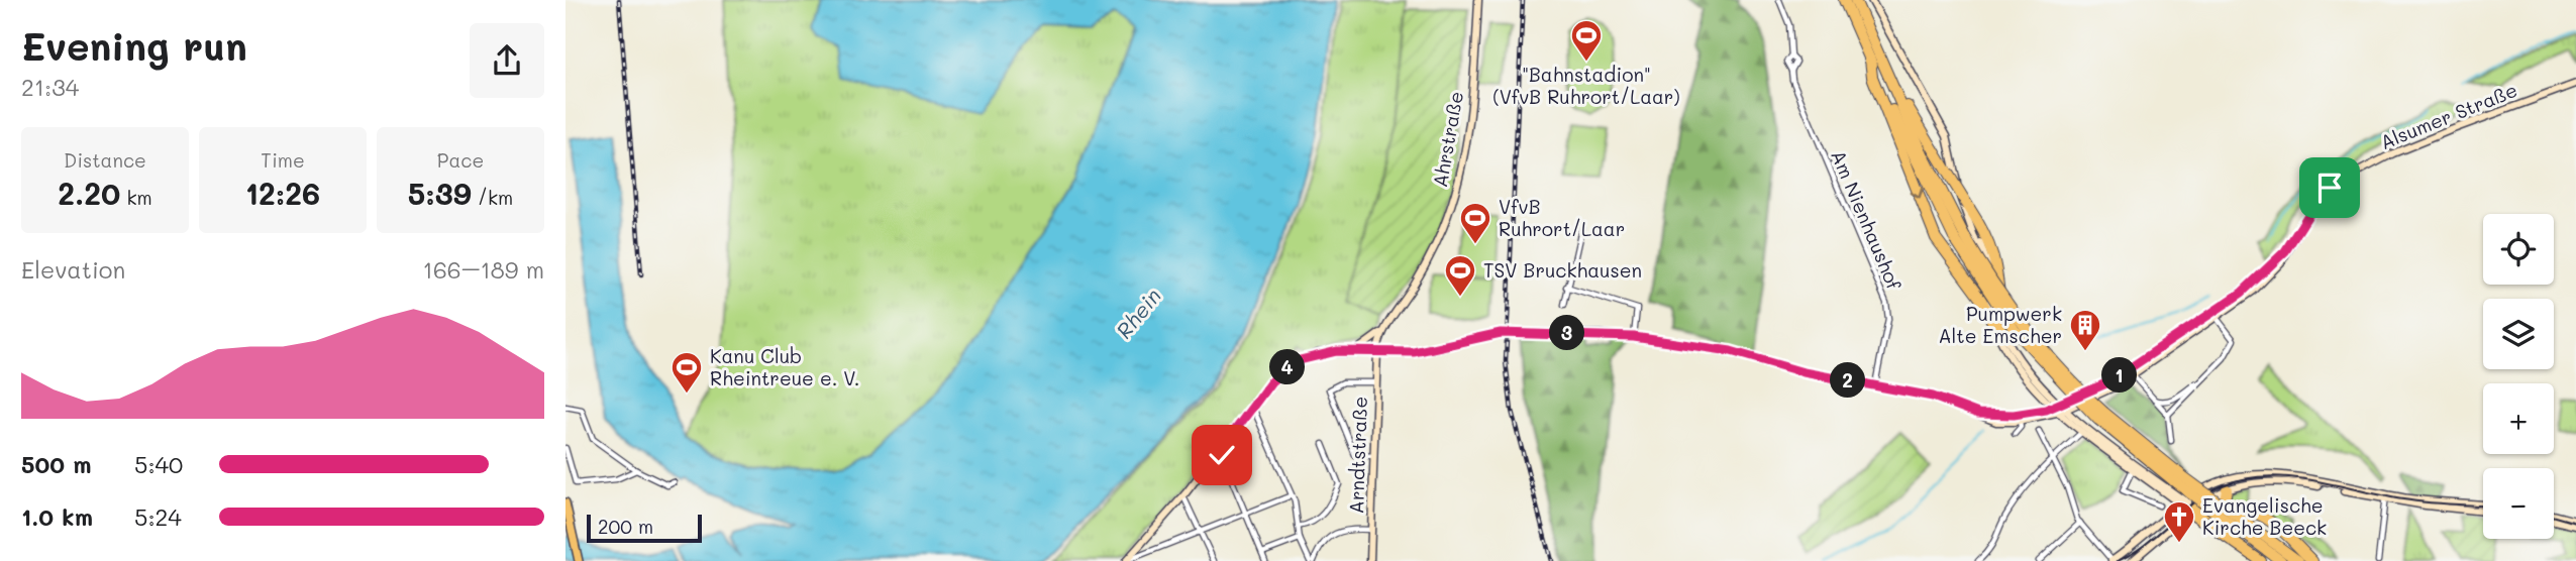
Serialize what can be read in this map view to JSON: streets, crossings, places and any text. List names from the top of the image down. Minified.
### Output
{"streets":{"street":["Alsumer Straße","Ahrstraße","Am Nienhaushof","Arndtstraße"]},"crossings":[["Ahrstraße","Arndtstraße"]],"water":["Rhein"],"places":{"sports":["\"Bahnstadion\" (VfvB Ruhrort/Laar)","VfvB Ruhrort/Laar","TSV Bruckhausen","Kanu Club Rheintreue e. V."],"building":["Pumpwerk Alte Emscher"],"church":["Evangelische Kirche Beeck"]},"scale_bar":"200 m","page":{"heading":["Evening run","21:34"],"stats":[["Distance","2.20 km"],["Time","12:26"],["Pace","5:39 /km"]],"map_buttons":["+","−"],"chart":["Elevation","166–189 m"],"pins":["3","4","1","2"],"list":[{"name":"500 m","note":"5:40"},{"name":"1.0 km","note":"5:24"}],"scale":"200 m"}}
